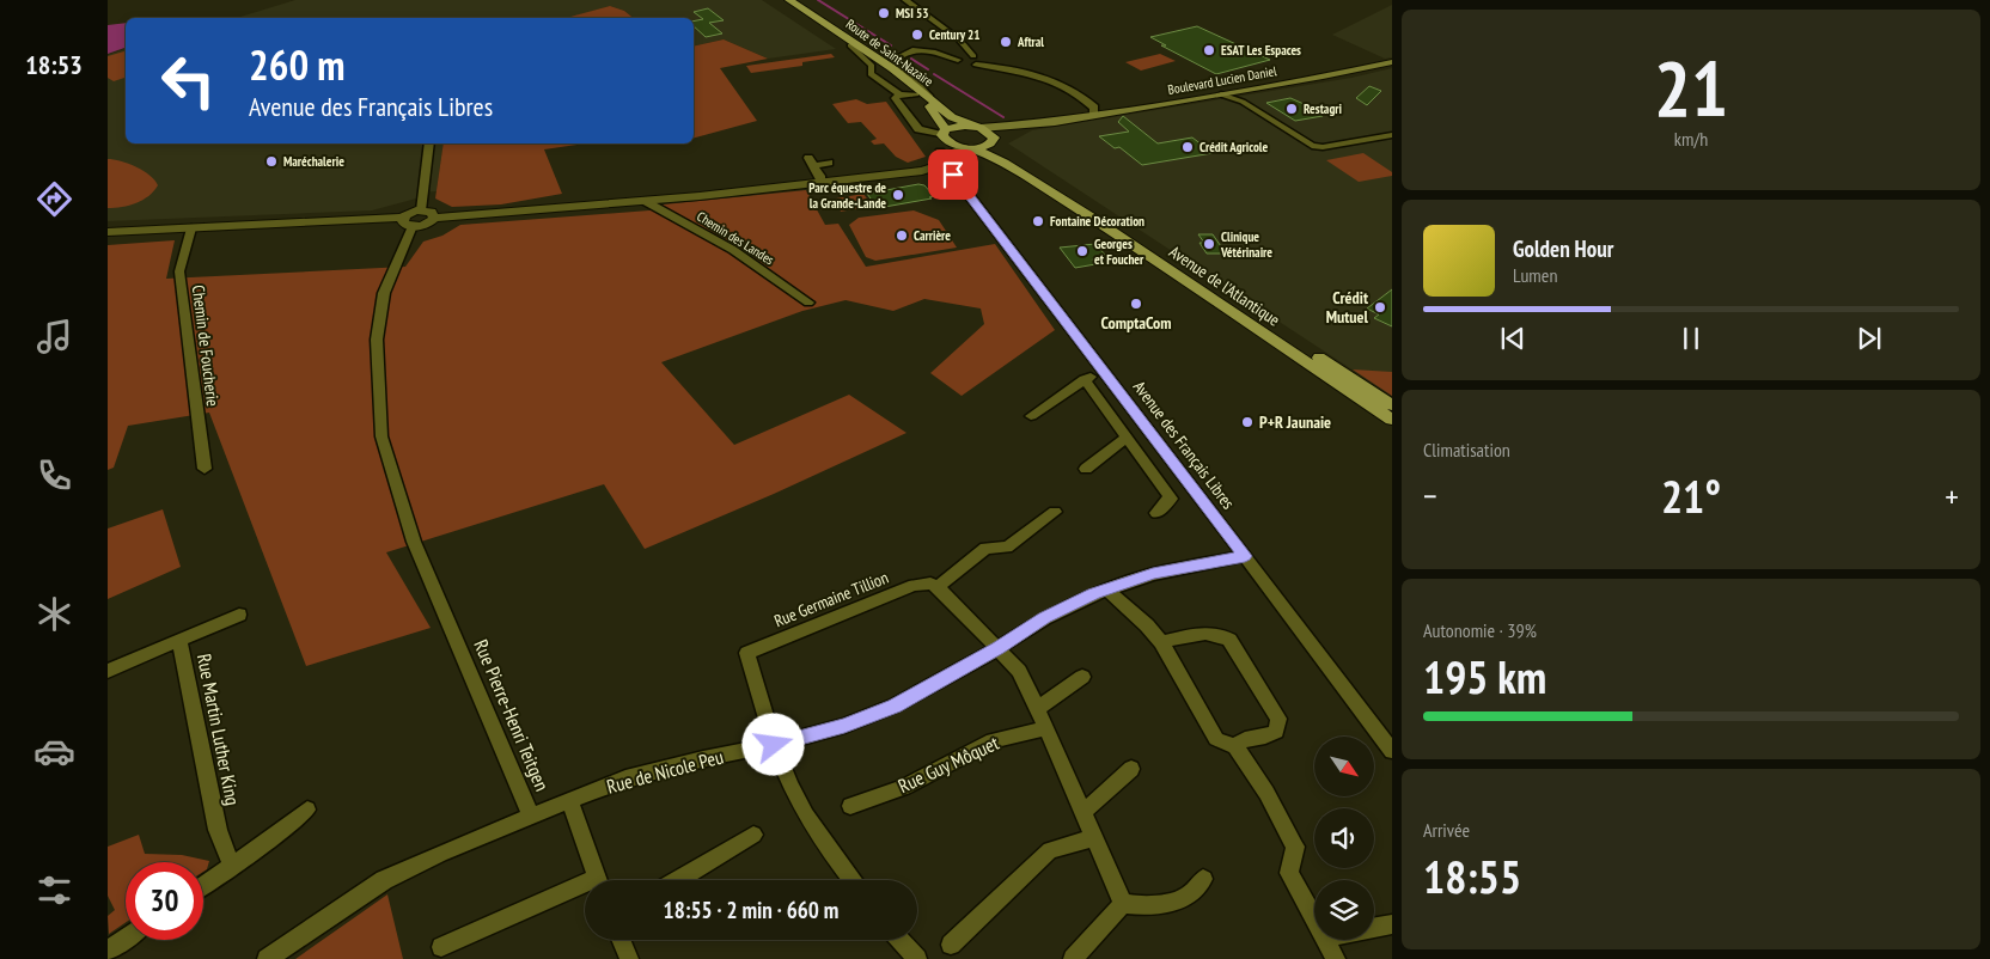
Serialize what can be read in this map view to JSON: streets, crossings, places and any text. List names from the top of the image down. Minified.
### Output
{"streets":{"main road":["Route de Saint-Nazaire","Boulevard Lucien Daniel","Avenue de l'Atlantique"],"street":["Chemin des Landes","Chemin de Foucherie","Avenue des Français Libres","Rue Germaine Tillion","Rue Pierre-Henri Teitgen","Rue Martin Luther King","Rue Guy Môquet","Rue de Nicole Peu"]},"crossings":[["Route de Saint-Nazaire","Boulevard Lucien Daniel"],["Route de Saint-Nazaire","Avenue de l'Atlantique"],["Boulevard Lucien Daniel","Avenue de l'Atlantique"],["Avenue des Français Libres","Rue de Nicole Peu"],["Rue Germaine Tillion","Rue de Nicole Peu"],["Rue Pierre-Henri Teitgen","Rue de Nicole Peu"]],"places":["MSI 53","Century 21","Aftral","ESAT Les Espaces","Restagri","Crédit Agricole","Maréchalerie","Parc équestre de la Grande-Lande","Fontaine Décoration","Carrière","Clinique Vétérinaire","Georges et Foucher","ComptaCom","Crédit Mutuel","P+R Jaunaie"],"north":"bottom right","page":{"tabs":"18:53","tile":[["21","km/h"],"Climatisation",["Autonomie · 39%","195 km"],["Arrivée","18:55"]],"turn":["260 m","Avenue des Français Libres"],"song":["Golden Hour","Lumen"],"heat":["−","21°","+"],"limit":"30","trip":"18:55 · 2 min · 660 m"}}
